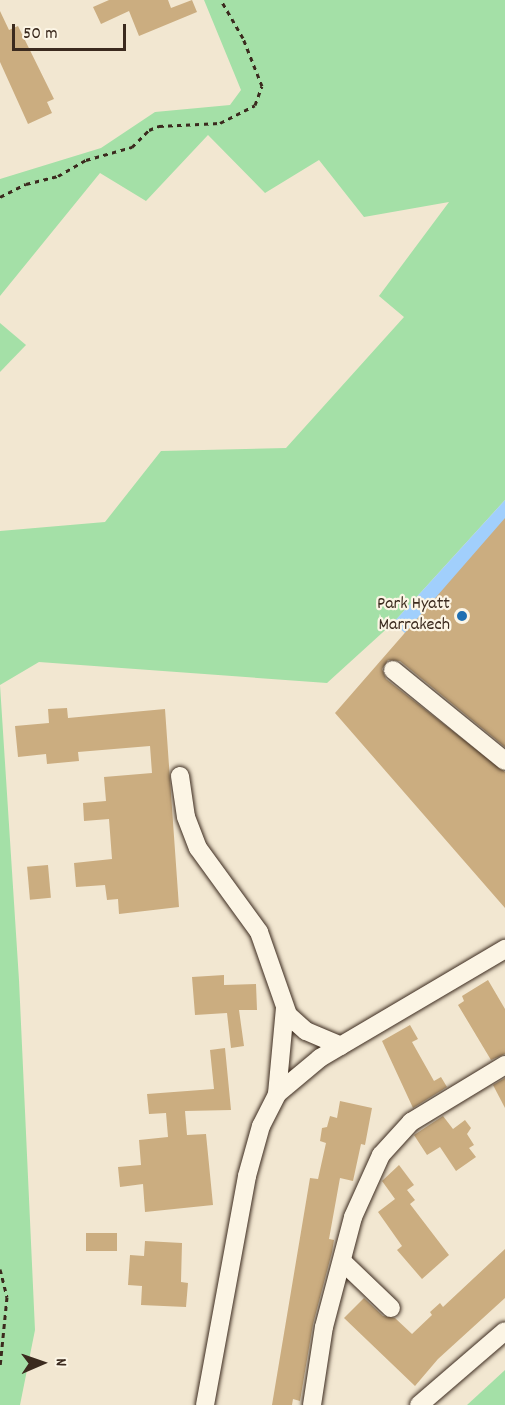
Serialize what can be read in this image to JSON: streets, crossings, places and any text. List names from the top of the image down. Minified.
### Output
{"places":["Park Hyatt Marrakech"],"scale_bar":"50 m","north":"right"}
